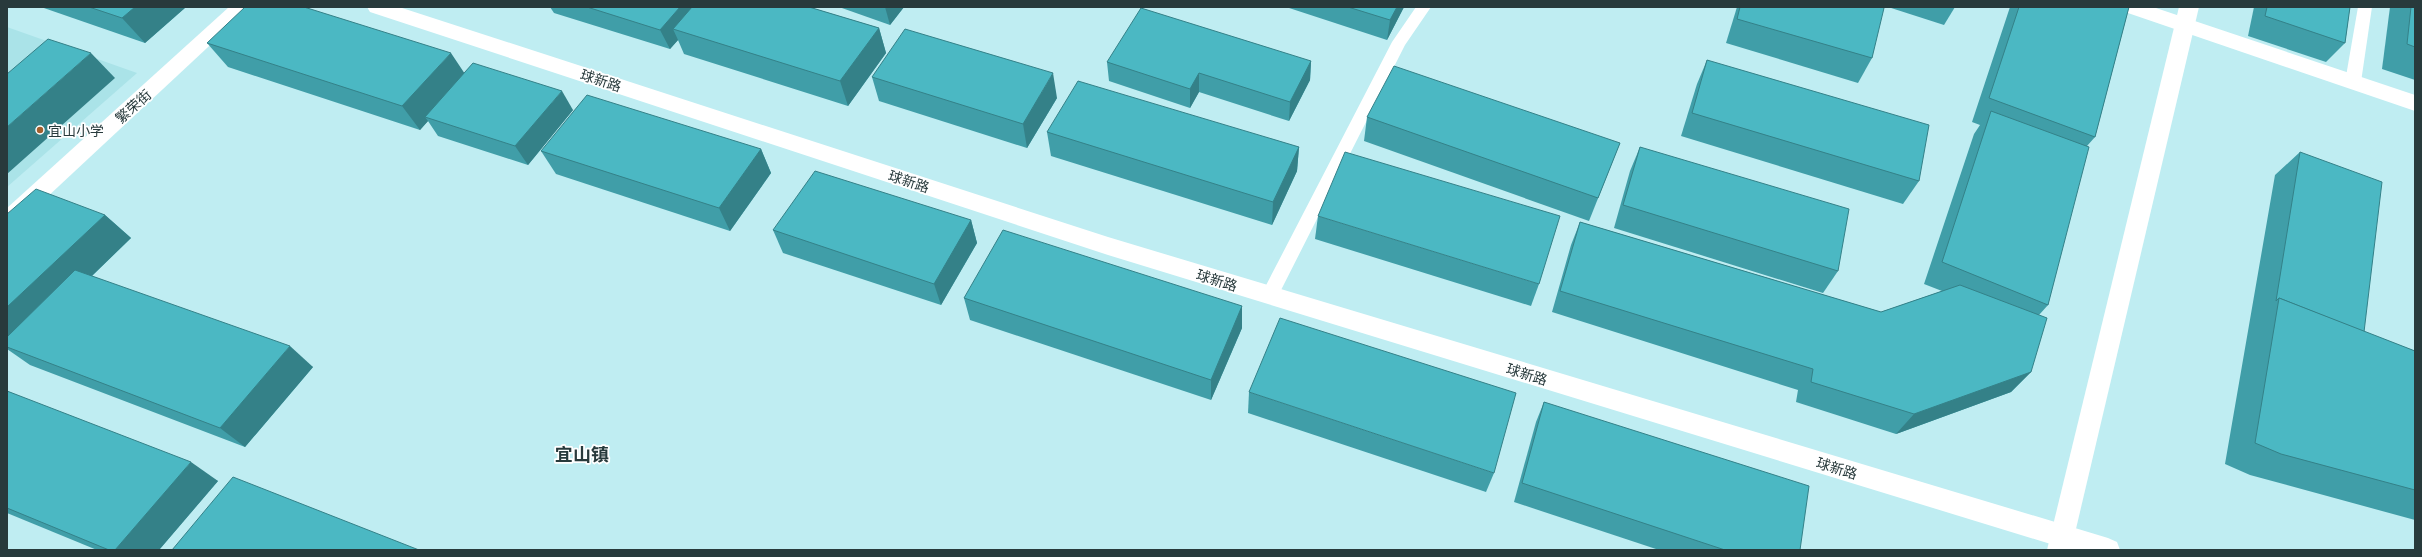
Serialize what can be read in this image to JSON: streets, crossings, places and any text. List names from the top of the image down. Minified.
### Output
{"streets":{"street":["球新路","繁荣街"]},"districts":["宜山镇"],"places":["宜山小学"]}
